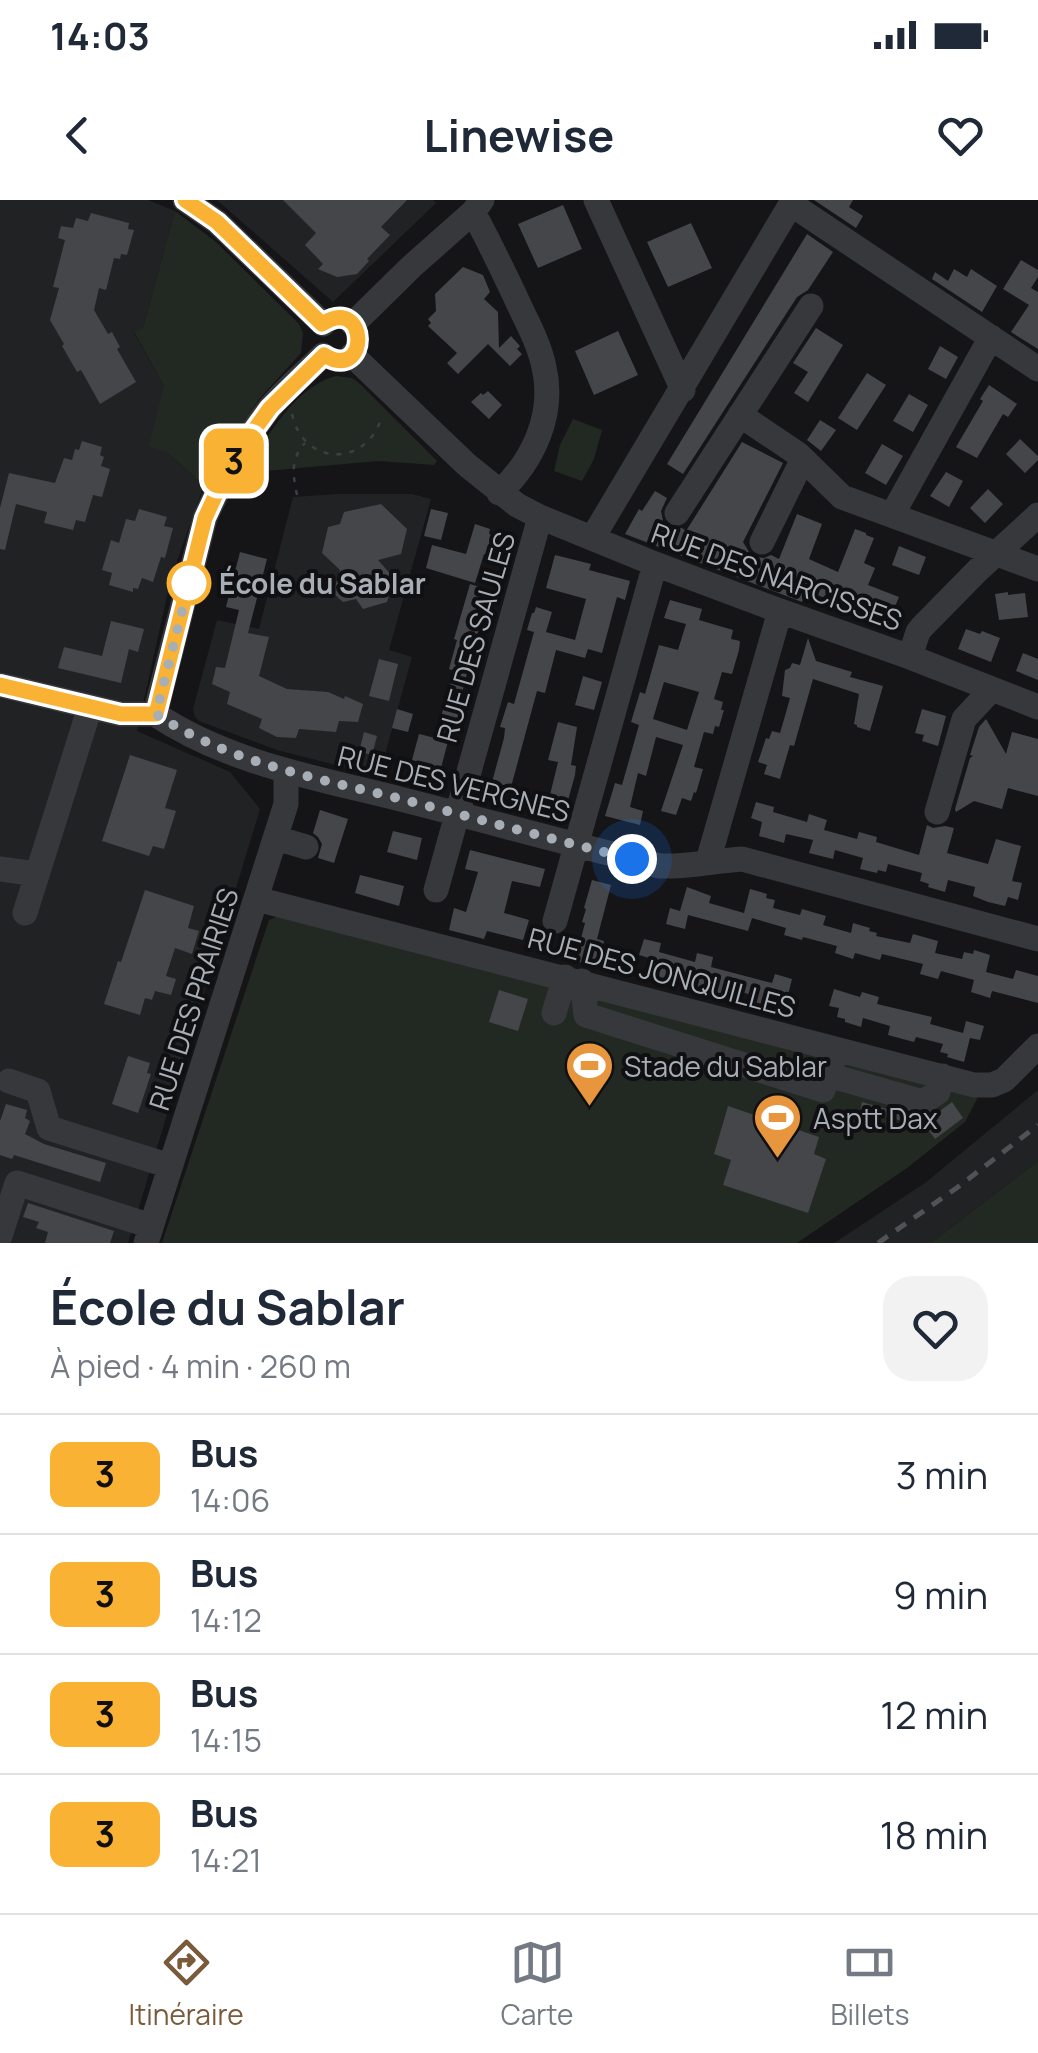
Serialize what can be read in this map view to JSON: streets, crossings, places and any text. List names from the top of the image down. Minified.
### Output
{"streets":{"street":["RUE DES NARCISSES","RUE DES SAULES","RUE DES VERGNES","RUE DES JONQUILLES","RUE DES PRAIRIES"]},"crossings":[["RUE DES NARCISSES","RUE DES SAULES"],["RUE DES SAULES","RUE DES VERGNES"],["RUE DES VERGNES","RUE DES PRAIRIES"],["RUE DES JONQUILLES","RUE DES PRAIRIES"]],"places":{"other":["École du Sablar"],"sports":["Stade du Sablar","Asptt Dax"]},"lines":["bus line 3"],"page":{"status":"14:03","header":"Linewise","on_map":"3","heading":["École du Sablar","À pied · 4 min · 260 m"],"list":[{"mark":"3","name":"Bus","note":"14:06","value":"3 min"},{"mark":"3","name":"Bus","note":"14:12","value":"9 min"},{"mark":"3","name":"Bus","note":"14:15","value":"12 min"},{"mark":"3","name":"Bus","note":"14:21","value":"18 min"}],"tabs":["Itinéraire","Carte","Billets"]}}
